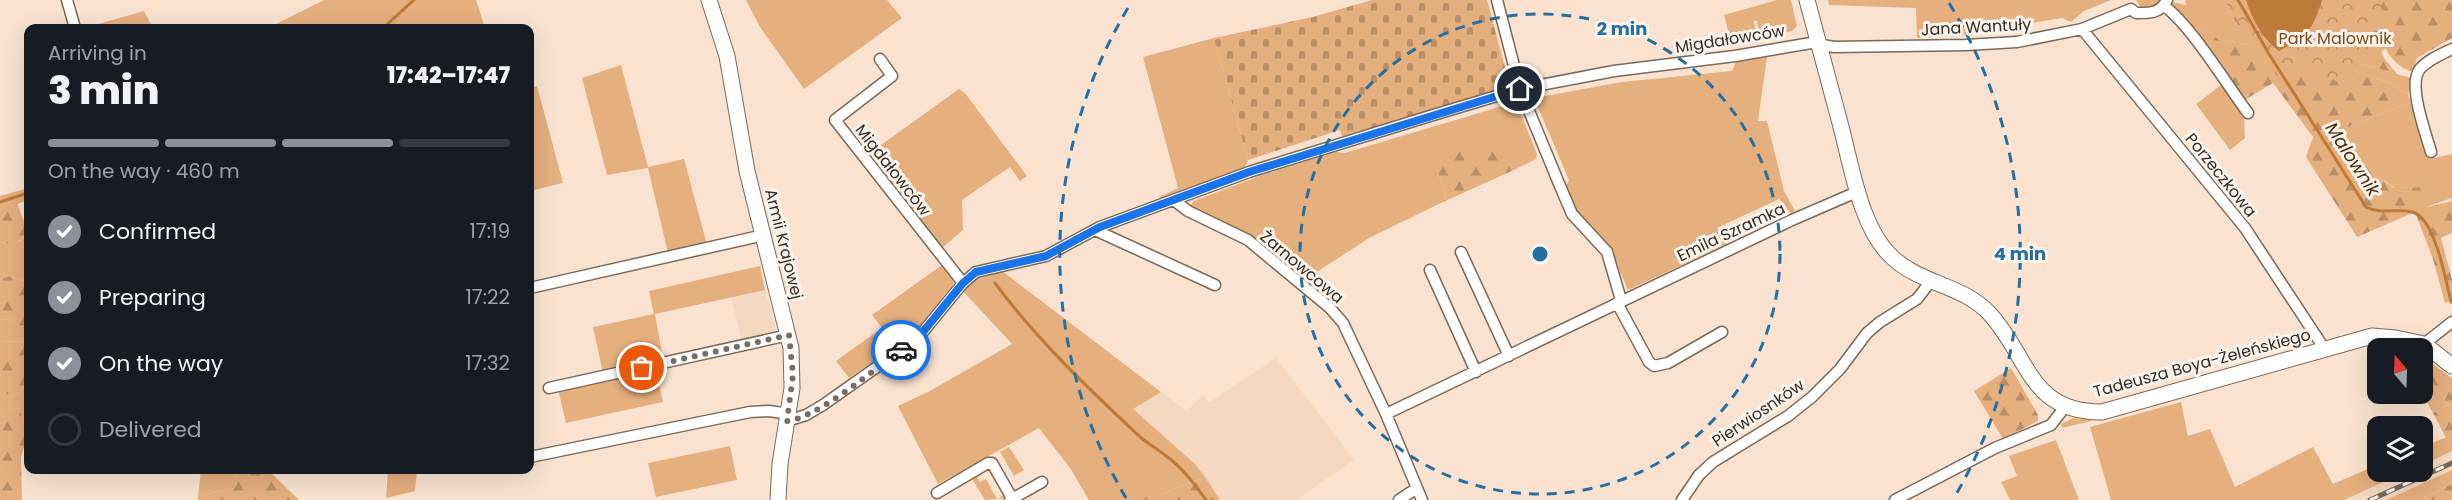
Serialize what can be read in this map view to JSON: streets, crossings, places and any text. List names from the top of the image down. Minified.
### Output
{"streets":{"street":["Jana Wantuły","Migdałowców","Porzeczkowa","Emila Szramka","Armii Krajowej","Żarnowcowa","Tadeusza Boya-Żeleńskiego","Pierwiosnków"]},"crossings":[["Jana Wantuły","Migdałowców"],["Jana Wantuły","Porzeczkowa"],["Jana Wantuły","Tadeusza Boya-Żeleńskiego"],["Migdałowców","Armii Krajowej"],["Migdałowców","Żarnowcowa"],["Migdałowców","Tadeusza Boya-Żeleńskiego"],["Porzeczkowa","Tadeusza Boya-Żeleńskiego"],["Emila Szramka","Żarnowcowa"],["Emila Szramka","Tadeusza Boya-Żeleńskiego"],["Tadeusza Boya-Żeleńskiego","Pierwiosnków"]],"water":["Malownik"],"parks":["Park Malownik"],"north":"top","page":{"heading":["3 min","Arriving in","17:42–17:47"],"bar":"On the way · 460 m","list":[["Confirmed","17:19"],["Preparing","17:22"],["On the way","17:32"],"Delivered"]},"rings":["2 min","4 min"]}
